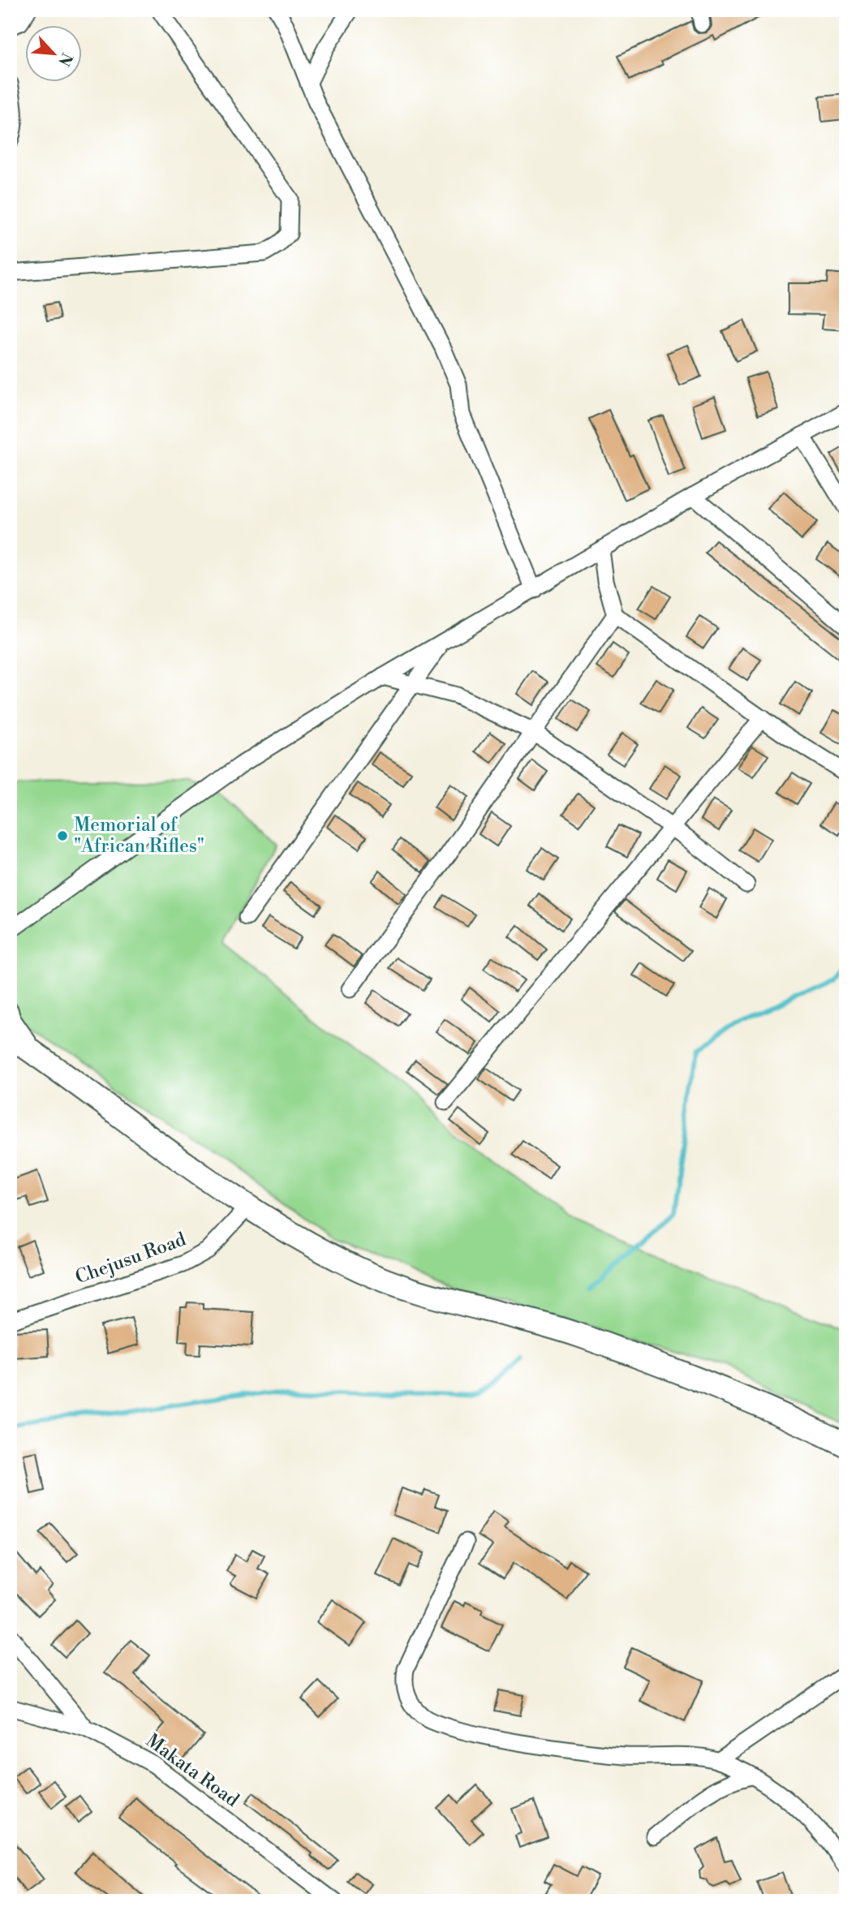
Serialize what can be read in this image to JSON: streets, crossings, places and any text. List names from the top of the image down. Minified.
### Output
{"streets":{"street":["Chejusu Road","Makata Road"]},"places":["Memorial of \"African Rifles\""],"north":"bottom right"}
